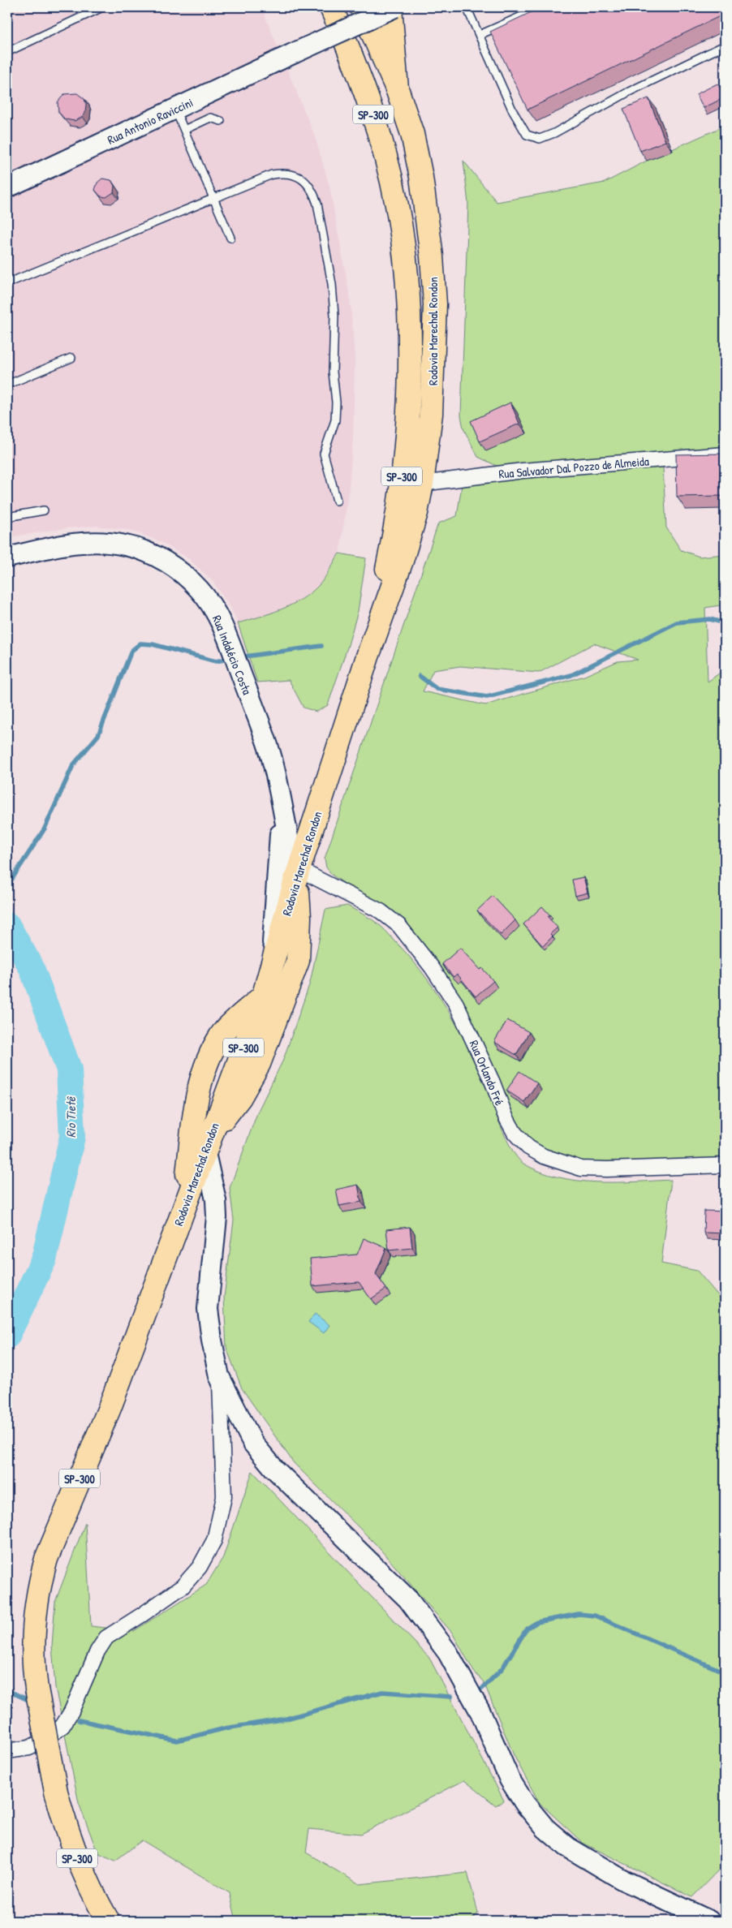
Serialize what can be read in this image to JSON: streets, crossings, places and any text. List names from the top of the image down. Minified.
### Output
{"streets":{"main road":["SP-300","Rodovia Marechal Rondon"],"street":["Rua Antonio Raviccini","Rua Salvador Dal Pozzo de Almeida","Rua Indalécio Costa","Rua Orlando Fré"]},"crossings":[["Rodovia Marechal Rondon","Rua Salvador Dal Pozzo de Almeida"],["Rodovia Marechal Rondon","Rua Indalécio Costa"],["Rodovia Marechal Rondon","Rua Orlando Fré"],["Rua Indalécio Costa","Rua Orlando Fré"]],"water":["Rio Tietê"]}
